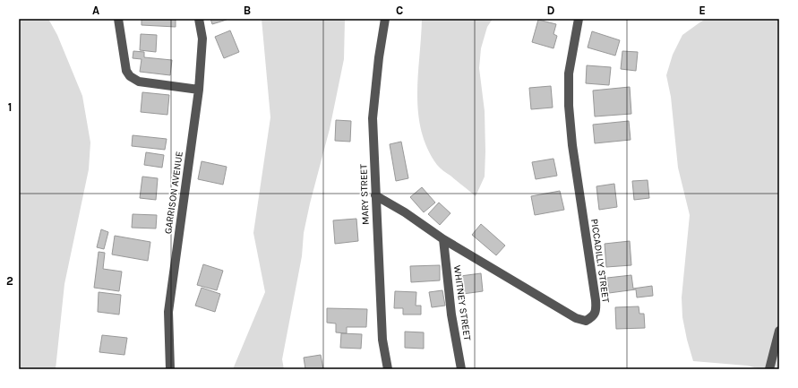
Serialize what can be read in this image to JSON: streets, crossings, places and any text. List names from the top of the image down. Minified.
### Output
{"streets":{"street":["GARRISON AVENUE","MARY STREET","PICCADILLY STREET","WHITNEY STREET"]},"crossings":[["MARY STREET","PICCADILLY STREET"],["PICCADILLY STREET","WHITNEY STREET"]],"grid":{"columns":["A","B","C","D","E"],"rows":["1","2"]}}
